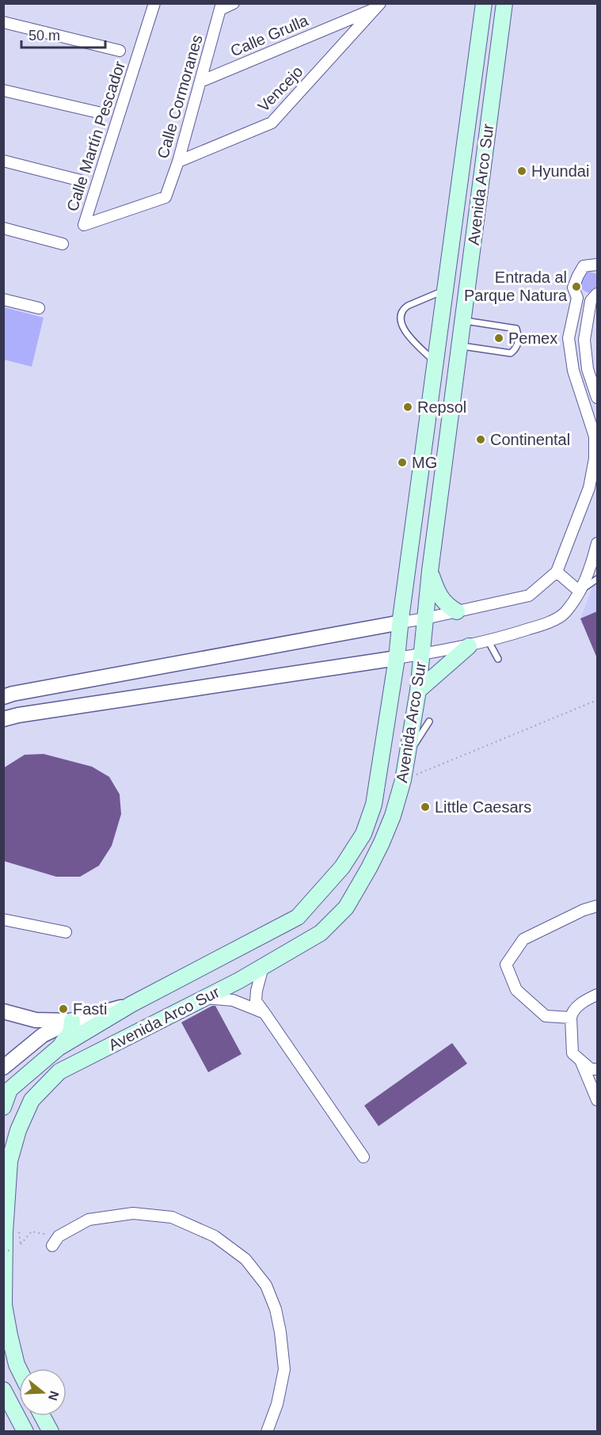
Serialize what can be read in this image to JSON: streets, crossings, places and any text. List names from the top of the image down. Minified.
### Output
{"streets":{"main road":["Avenida Arco Sur"],"street":["Calle Grulla","Vencejo","Calle Cormoranes","Calle Martín Pescador"]},"crossings":[["Calle Grulla","Vencejo"],["Calle Grulla","Calle Cormoranes"],["Vencejo","Calle Cormoranes"],["Calle Cormoranes","Calle Martín Pescador"]],"places":["Hyundai","Entrada al Parque Natura","Pemex","Repsol","Continental","MG","Little Caesars","Fasti"],"scale_bar":"50 m","north":"right"}
